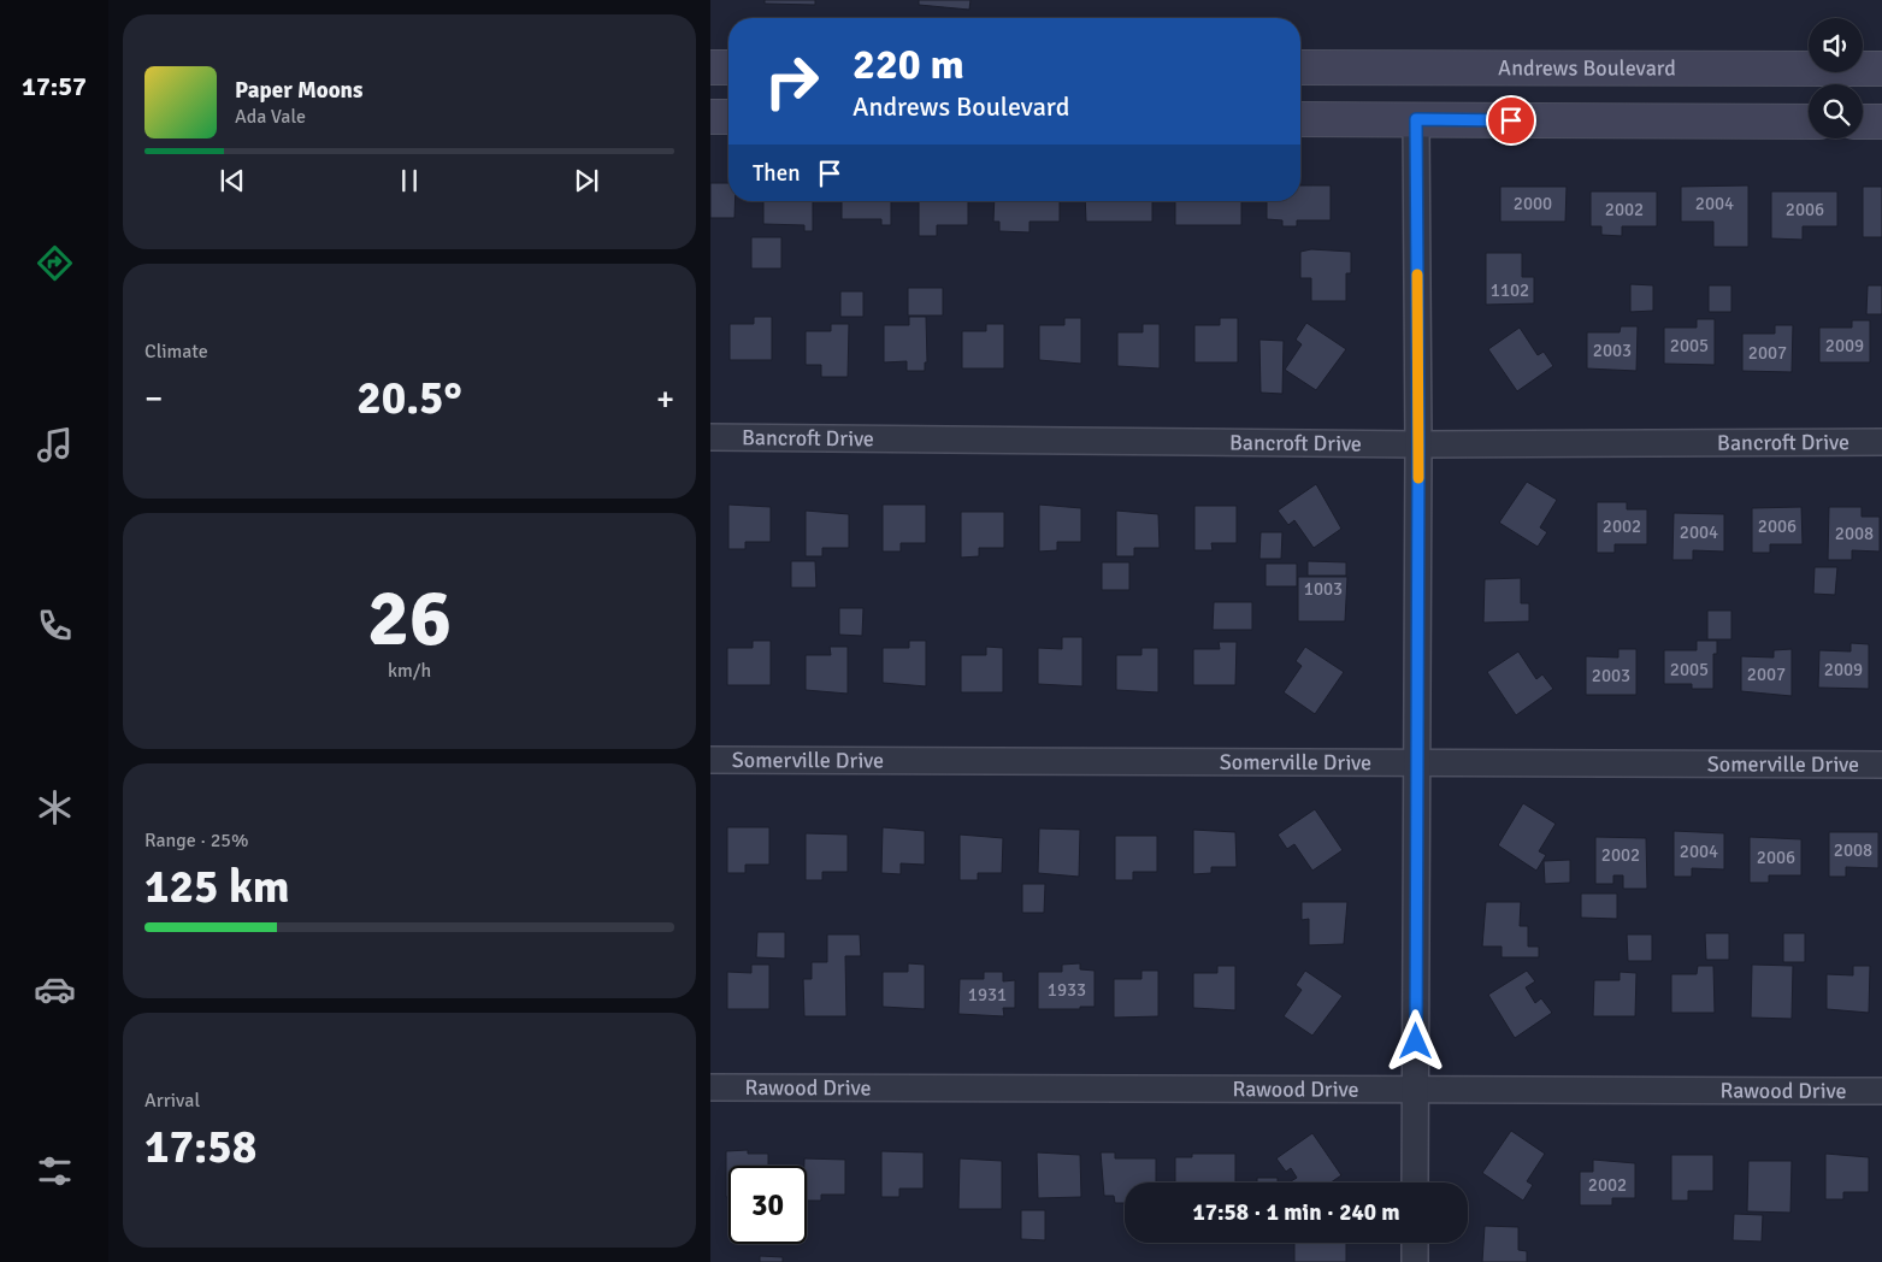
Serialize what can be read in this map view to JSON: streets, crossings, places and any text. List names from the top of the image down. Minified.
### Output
{"streets":{"street":["Andrews Boulevard","Bancroft Drive","Somerville Drive","Rawood Drive"]},"house_numbers":["2000","2004","2002","2006","1102","2005","2009","2003","2007","2002","2006","2004","2008","1003","2005","2009","2007","2003","2008","2004","2002","2006","1933","1931","2002"],"page":{"tabs":"17:57","turn":["220 m","Andrews Boulevard"],"song":["Paper Moons","Ada Vale"],"then":"Then","tile":["Climate",["26","km/h"],["Range · 25%","125 km"],["Arrival","17:58"]],"heat":["−","20.5°","+"],"limit":"30","trip":"17:58 · 1 min · 240 m"}}
